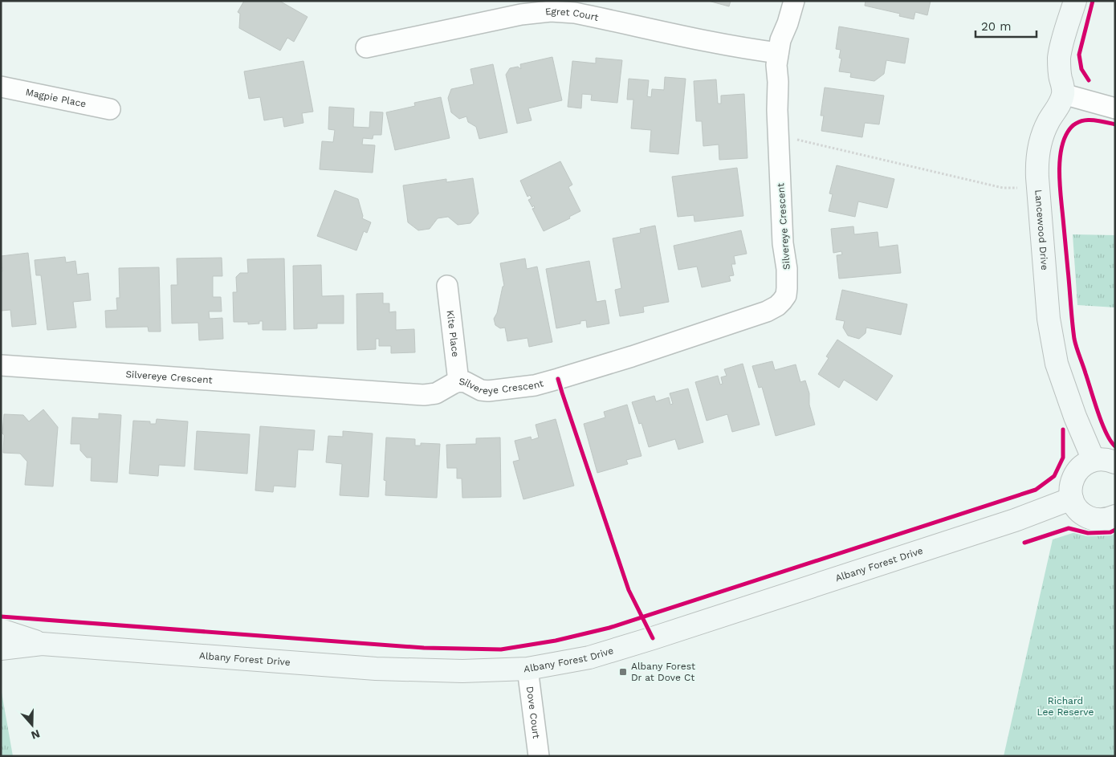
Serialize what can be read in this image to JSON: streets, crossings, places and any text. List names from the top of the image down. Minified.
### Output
{"streets":{"street":["Egret Court","Magpie Place","Silvereye Crescent","Lancewood Drive","Kite Place","Albany Forest Drive","Dove Court"]},"crossings":[["Egret Court","Silvereye Crescent"],["Silvereye Crescent","Kite Place"],["Albany Forest Drive","Dove Court"]],"parks":["Richard Lee Reserve"],"places":{"transit":["Albany Forest Dr at Dove Ct"]},"scale_bar":"20 m","north":"bottom"}
